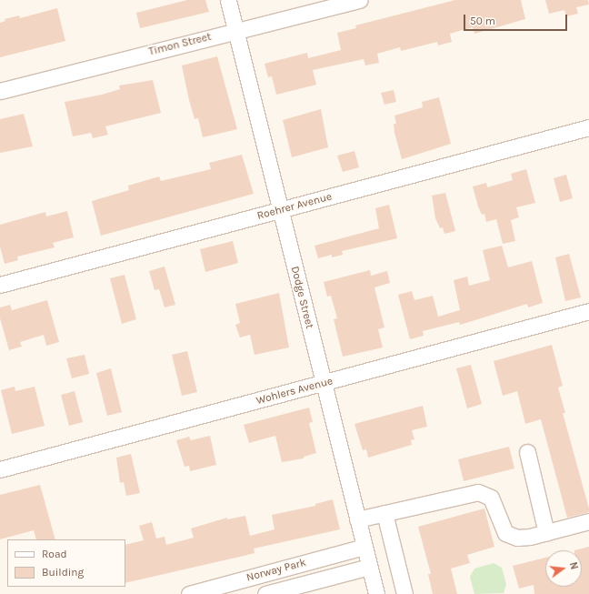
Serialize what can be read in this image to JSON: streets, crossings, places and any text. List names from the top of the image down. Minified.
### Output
{"streets":{"street":["Timon Street","Roehrer Avenue","Dodge Street","Wohlers Avenue","Norway Park"]},"crossings":[["Timon Street","Dodge Street"],["Roehrer Avenue","Dodge Street"],["Dodge Street","Wohlers Avenue"],["Dodge Street","Norway Park"]],"legend":["Road","Building"],"scale_bar":"50 m","north":"right"}
